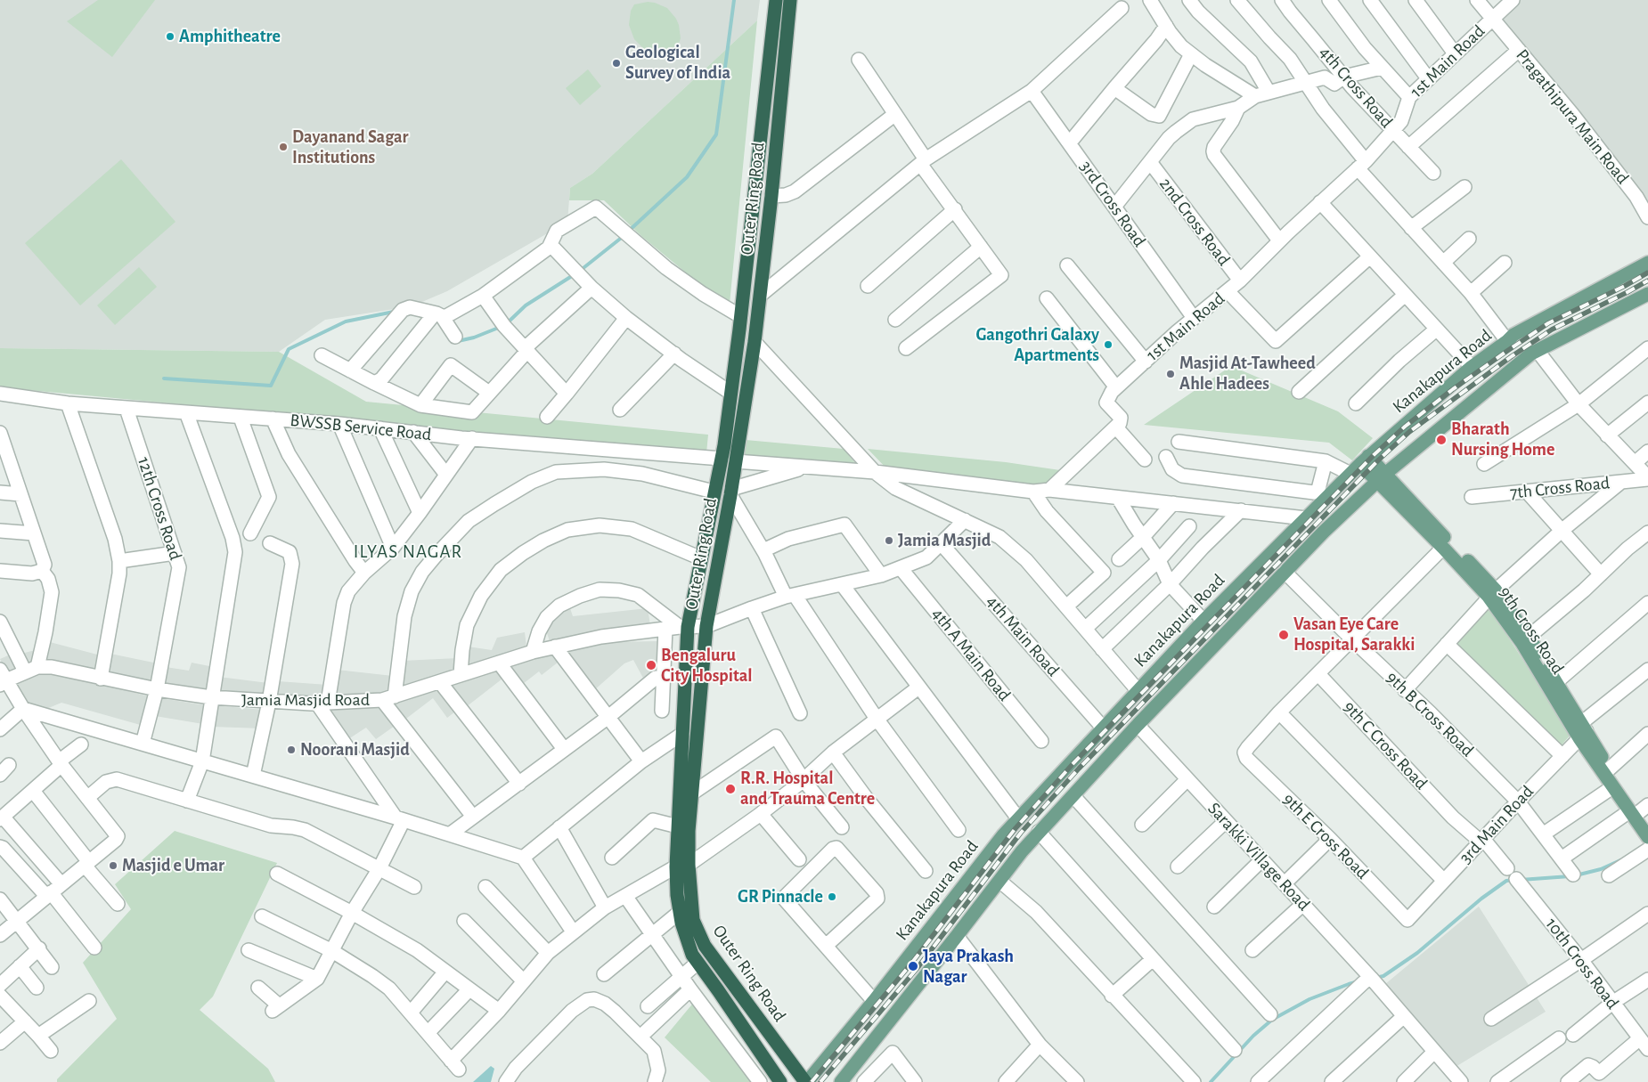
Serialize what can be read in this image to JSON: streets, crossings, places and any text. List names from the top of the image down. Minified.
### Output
{"streets":{"highway":["Outer Ring Road"],"main road":["Kanakapura Road","9th Cross Road"],"street":["1st Main Road","4th Cross Road","Pragathipura Main Road","3rd Cross Road","2nd Cross Road","BWSSB Service Road","7th Cross Road","12th Cross Road","4th Main Road","4th A Main Road","Jamia Masjid Road","9th B Cross Road","9th C Cross Road","3rd Main Road","9th E Cross Road","Sarakki Village Road","10th Cross Road"]},"crossings":[["1st Main Road","4th Cross Road"],["1st Main Road","Pragathipura Main Road"],["1st Main Road","3rd Cross Road"],["1st Main Road","2nd Cross Road"],["Outer Ring Road","Kanakapura Road"],["Outer Ring Road","BWSSB Service Road"],["Outer Ring Road","Jamia Masjid Road"],["Kanakapura Road","9th Cross Road"],["Kanakapura Road","4th Main Road"],["BWSSB Service Road","12th Cross Road"],["12th Cross Road","Jamia Masjid Road"],["9th Cross Road","3rd Main Road"],["4th Main Road","Jamia Masjid Road"],["4th A Main Road","Jamia Masjid Road"],["9th B Cross Road","3rd Main Road"],["9th C Cross Road","3rd Main Road"],["3rd Main Road","9th E Cross Road"]],"districts":["ILYAS NAGAR"],"places":["Amphitheatre","Geological Survey of India","Dayanand Sagar Institutions","Gangothri Galaxy Apartments","Masjid At-Tawheed Ahle Hadees","Bharath Nursing Home","Jamia Masjid","Vasan Eye Care Hospital, Sarakki","Bengaluru City Hospital","Noorani Masjid","R.R. Hospital and Trauma Centre","Masjid e Umar","GR Pinnacle","Jaya Prakash Nagar"]}
